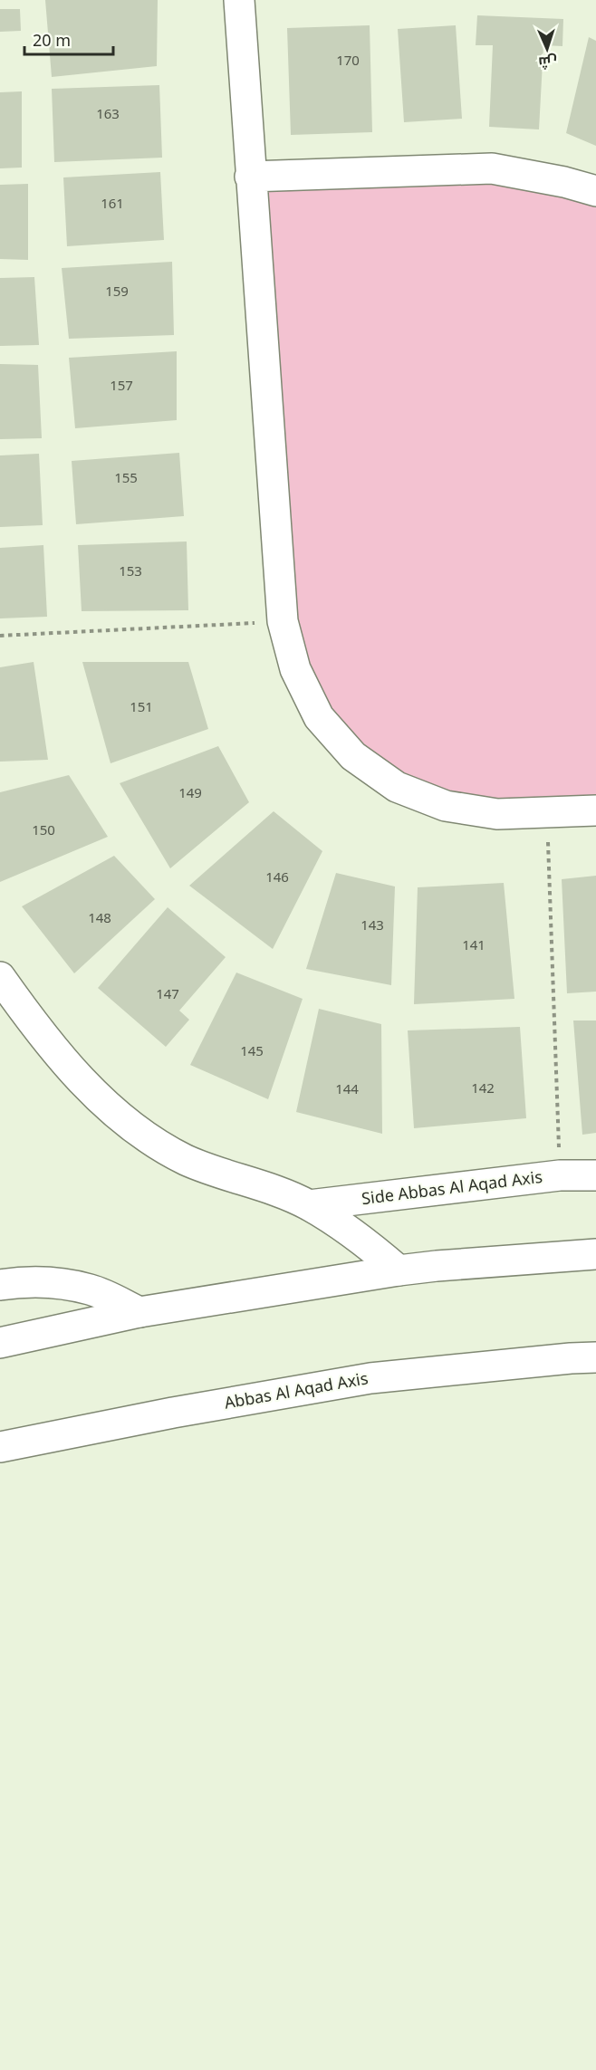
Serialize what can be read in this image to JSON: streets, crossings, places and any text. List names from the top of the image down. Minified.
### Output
{"streets":{"street":["Side Abbas Al Aqad Axis","Abbas Al Aqad Axis"]},"house_numbers":["170","163","161","159","157","155","153","151","149","150","146","148","143","141","147","145","142","144"],"scale_bar":"20 m","north":"bottom"}
